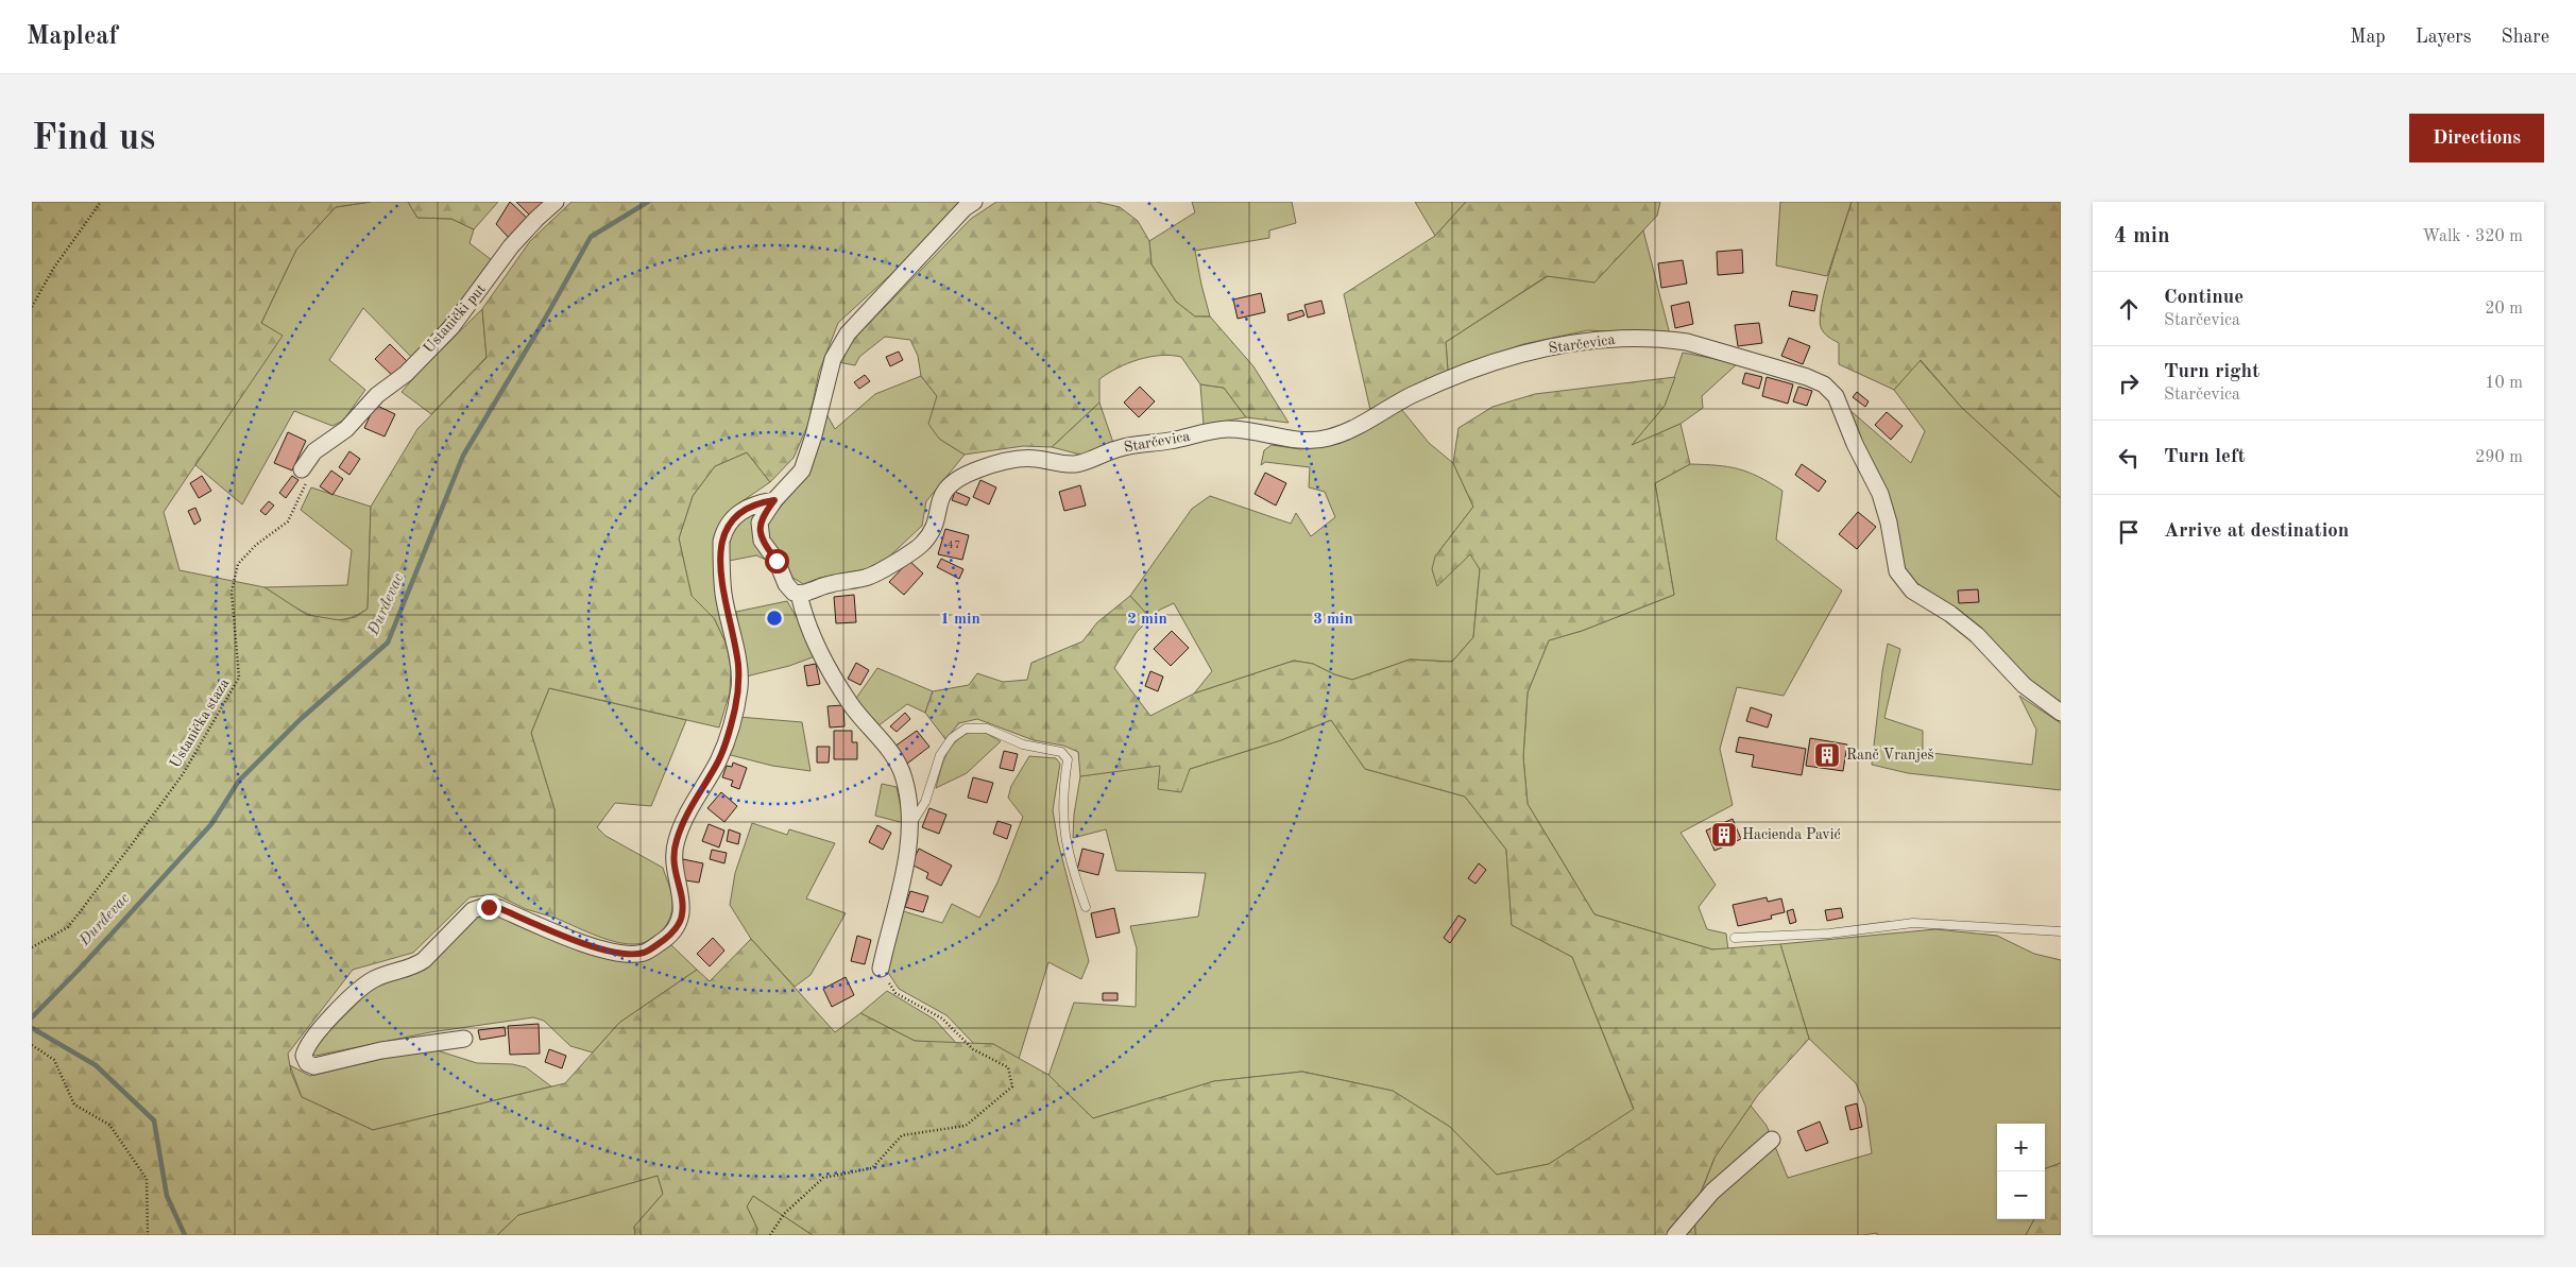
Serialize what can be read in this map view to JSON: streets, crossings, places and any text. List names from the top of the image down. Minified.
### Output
{"streets":{"street":["Ustanički put","Starčevica"],"path":["Ustanička staza"]},"crossings":[["Ustanički put","Ustanička staza"]],"water":["Đurđevac"],"places":{"building":["Ranč Vranješ","Hacienda Pavić"]},"house_numbers":["47"],"page":{"header":"Mapleaf","nav":["Map","Layers","Share"],"buttons":"Directions","title":"Find us","heading":["4 min","Walk · 320 m"],"list":[["Continue","Starčevica","20 m"],["Turn right","Starčevica","10 m"],["Turn left","290 m"],"Arrive at destination"],"map_buttons":["+","−"]},"rings":["1 min","2 min","3 min"]}
